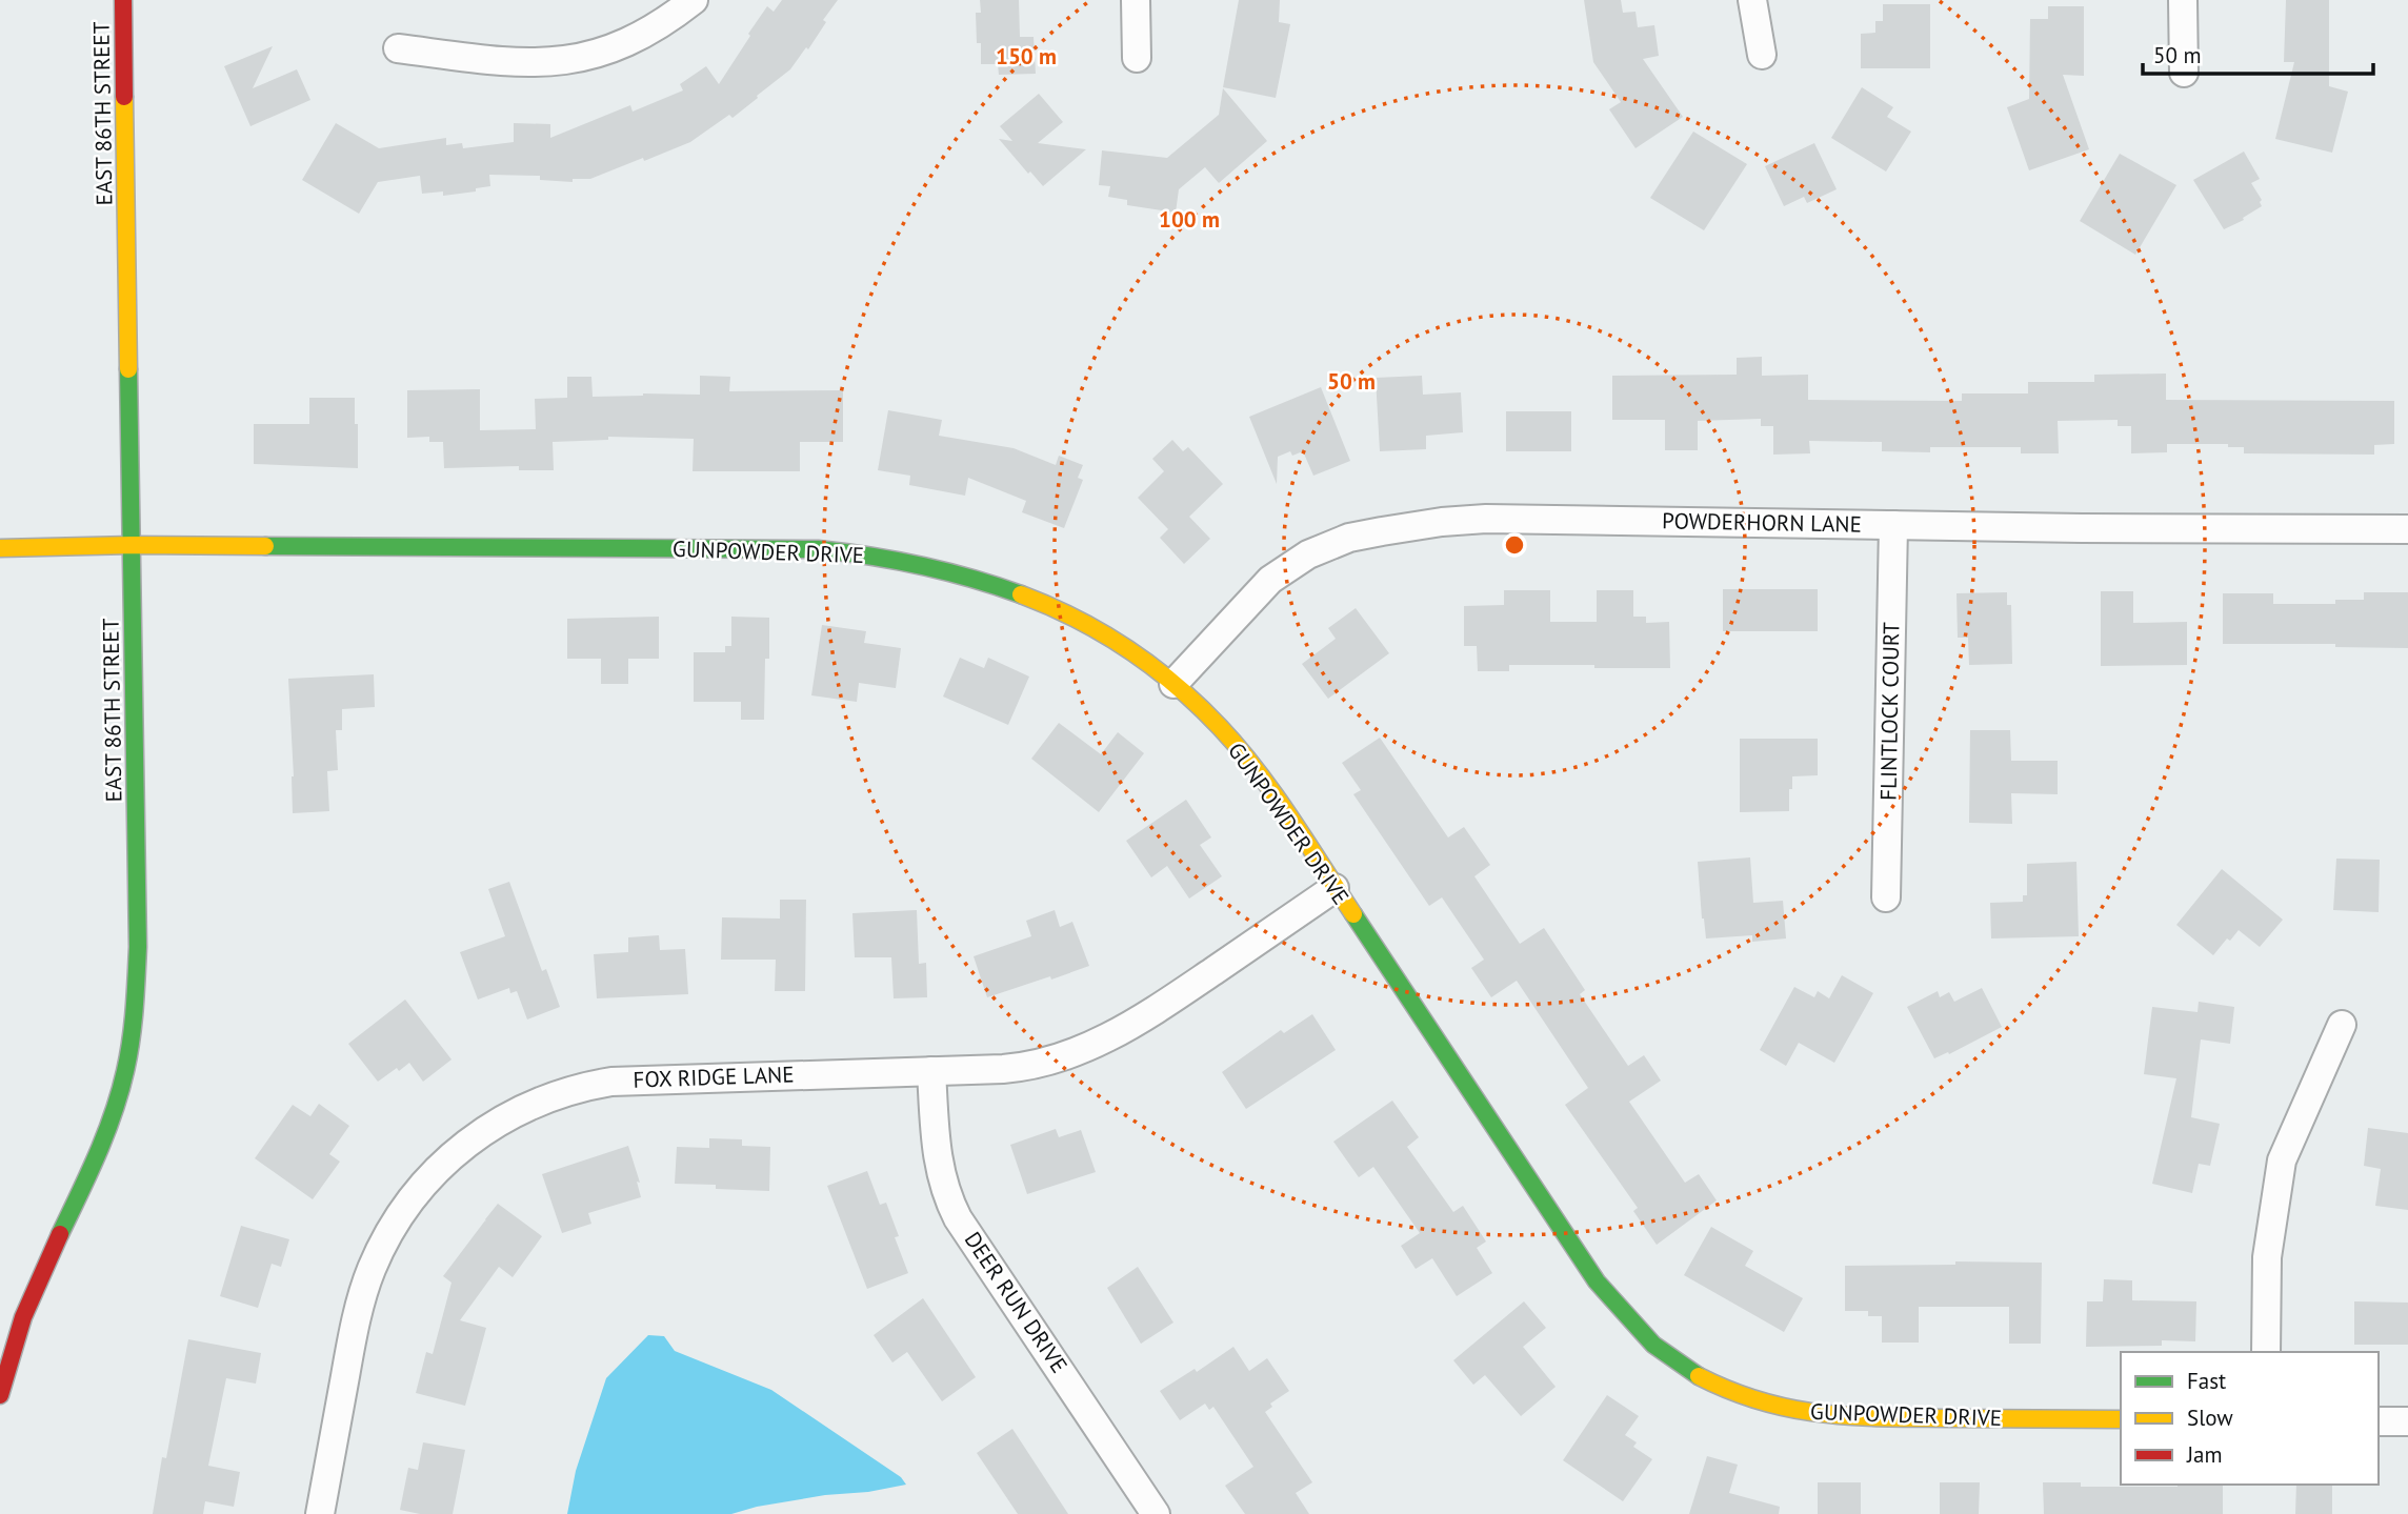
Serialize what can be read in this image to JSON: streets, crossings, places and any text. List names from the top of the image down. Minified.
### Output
{"streets":{"street":["EAST 86TH STREET","POWDERHORN LANE","GUNPOWDER DRIVE","FLINTLOCK COURT","FOX RIDGE LANE","DEER RUN DRIVE"]},"crossings":[["EAST 86TH STREET","GUNPOWDER DRIVE"],["POWDERHORN LANE","GUNPOWDER DRIVE"],["POWDERHORN LANE","FLINTLOCK COURT"],["GUNPOWDER DRIVE","FOX RIDGE LANE"],["FOX RIDGE LANE","DEER RUN DRIVE"]],"legend":["Fast","Slow","Jam"],"scale_bar":"50 m","rings":["150 m","100 m","50 m"]}
